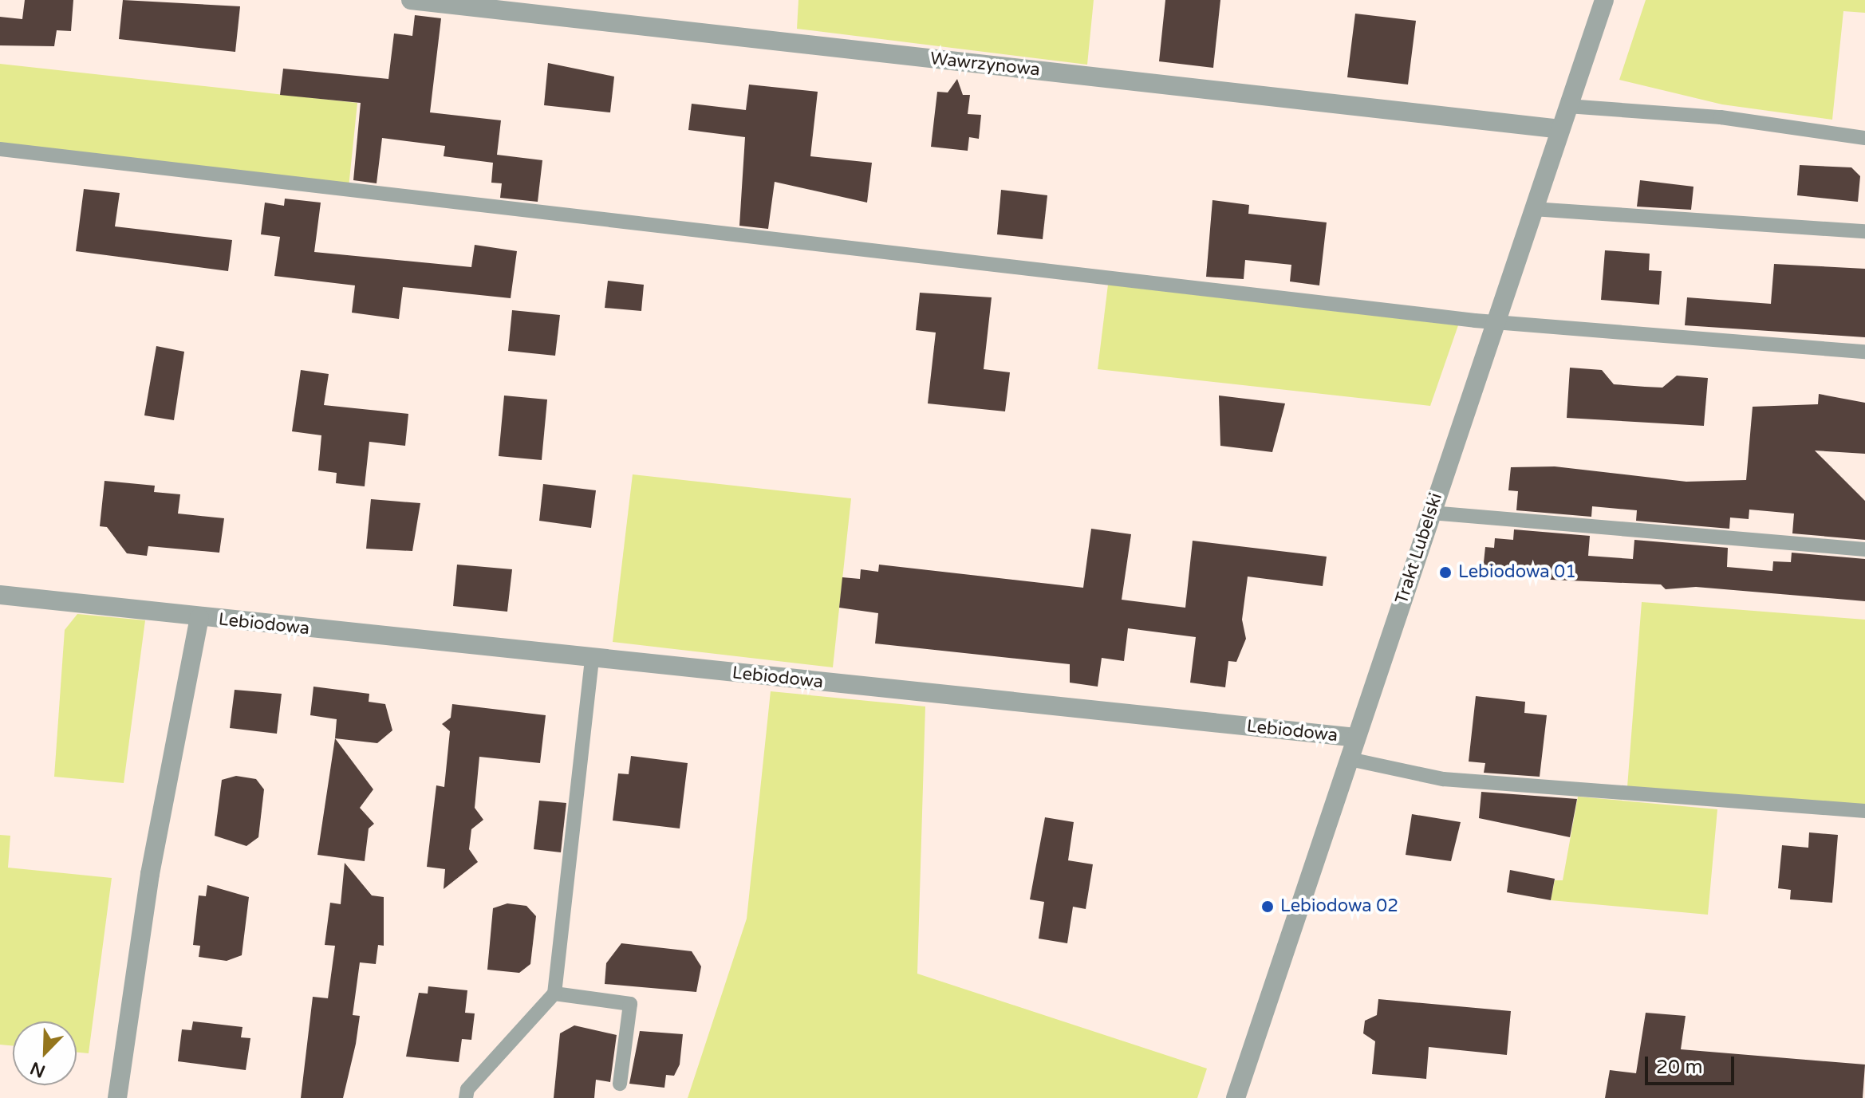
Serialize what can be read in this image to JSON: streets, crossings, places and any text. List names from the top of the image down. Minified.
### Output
{"streets":{"street":["Wawrzynowa","Trakt Lubelski","Lebiodowa"]},"crossings":[["Wawrzynowa","Trakt Lubelski"],["Trakt Lubelski","Lebiodowa"]],"places":["Lebiodowa 01","Lebiodowa 02"],"scale_bar":"20 m","north":"bottom left"}
